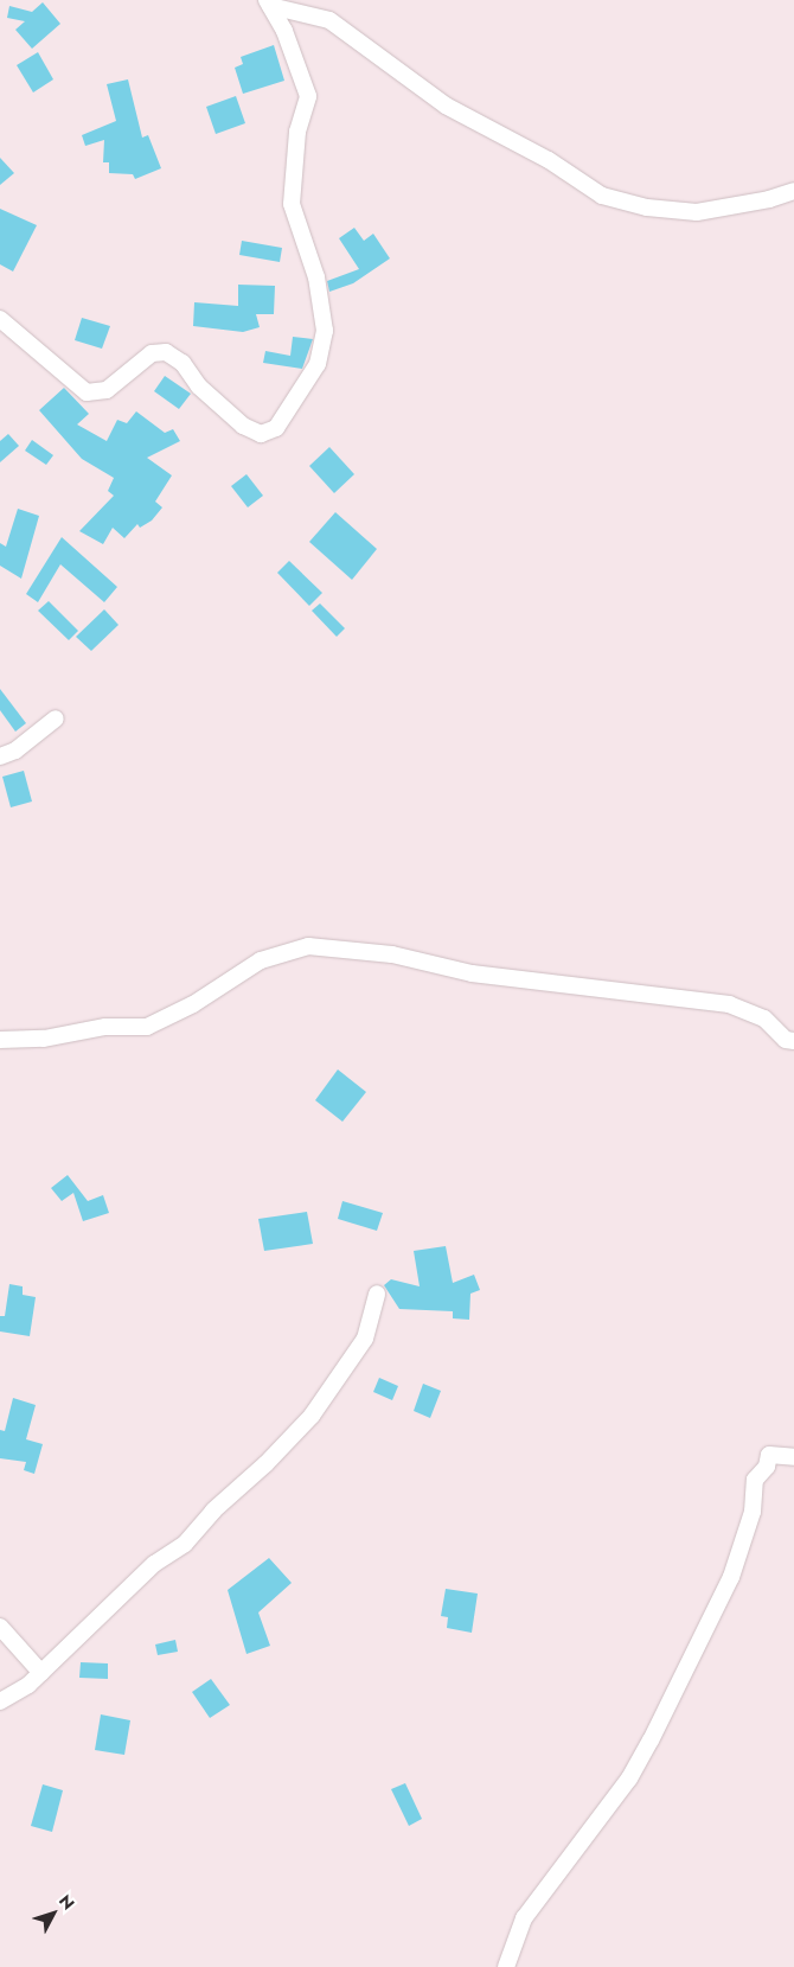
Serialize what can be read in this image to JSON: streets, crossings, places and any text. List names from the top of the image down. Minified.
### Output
{"north":"top right"}
